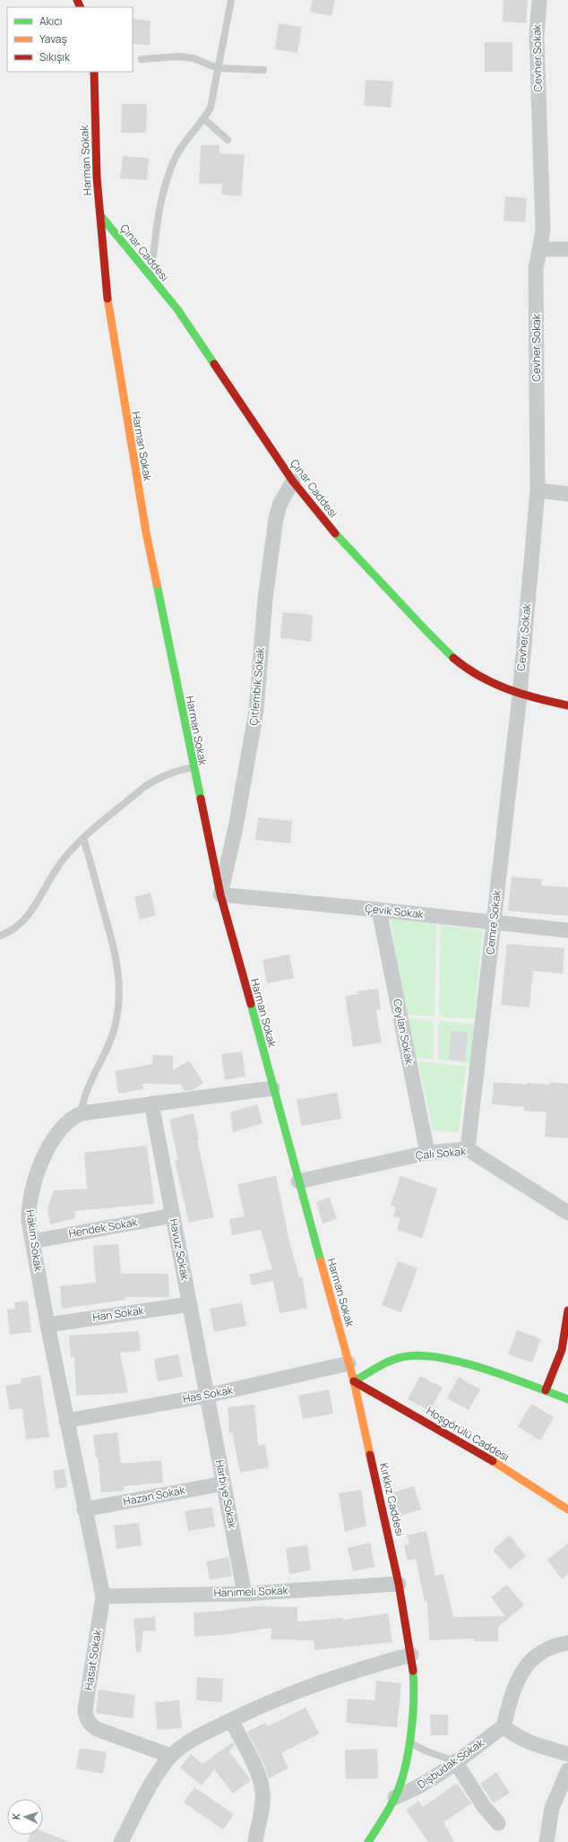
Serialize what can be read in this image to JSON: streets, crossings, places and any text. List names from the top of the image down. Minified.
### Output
{"streets":{"street":["Cevher Sokak","Harman Sokak","Çınar Caddesi","Çitlembik Sokak","Çevik Sokak","Cemre Sokak","Ceylan Sokak","Çalı Sokak","Hendek Sokak","Hakim Sokak","Havuz Sokak","Han Sokak","Has Sokak","Hoşgörülü Caddesi","Harbiye Sokak","Hazan Sokak","Kırkkız Caddesi","Hanımeli Sokak","Hasat Sokak","Dişbudak Sokak"]},"crossings":[["Cevher Sokak","Çınar Caddesi"],["Cevher Sokak","Cemre Sokak"],["Harman Sokak","Çınar Caddesi"],["Harman Sokak","Çitlembik Sokak"],["Harman Sokak","Çevik Sokak"],["Harman Sokak","Çalı Sokak"],["Harman Sokak","Hakim Sokak"],["Harman Sokak","Has Sokak"],["Harman Sokak","Hoşgörülü Caddesi"],["Harman Sokak","Kırkkız Caddesi"],["Çınar Caddesi","Çitlembik Sokak"],["Çınar Caddesi","Cemre Sokak"],["Çitlembik Sokak","Çevik Sokak"],["Çevik Sokak","Cemre Sokak"],["Çevik Sokak","Ceylan Sokak"],["Cemre Sokak","Çalı Sokak"],["Ceylan Sokak","Çalı Sokak"],["Hendek Sokak","Hakim Sokak"],["Hendek Sokak","Havuz Sokak"],["Hakim Sokak","Havuz Sokak"],["Hakim Sokak","Han Sokak"],["Hakim Sokak","Has Sokak"],["Hakim Sokak","Hazan Sokak"],["Hakim Sokak","Hasat Sokak"],["Havuz Sokak","Han Sokak"],["Havuz Sokak","Has Sokak"],["Havuz Sokak","Harbiye Sokak"],["Has Sokak","Harbiye Sokak"],["Hoşgörülü Caddesi","Kırkkız Caddesi"],["Harbiye Sokak","Hazan Sokak"],["Harbiye Sokak","Hanımeli Sokak"],["Hazan Sokak","Hasat Sokak"],["Kırkkız Caddesi","Hanımeli Sokak"],["Kırkkız Caddesi","Dişbudak Sokak"],["Hanımeli Sokak","Hasat Sokak"]],"legend":["Akıcı","Yavaş","Sıkışık"],"north":"left"}
